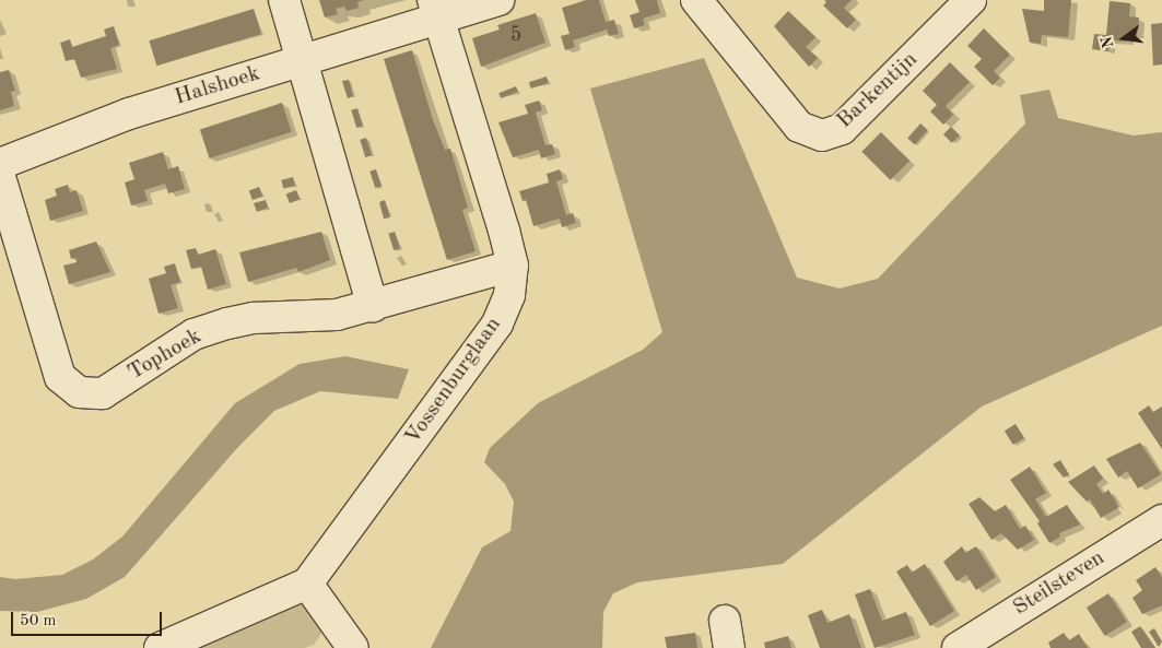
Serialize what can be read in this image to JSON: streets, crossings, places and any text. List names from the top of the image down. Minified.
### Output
{"streets":{"street":["Halshoek","Barkentijn","Tophoek","Vossenburglaan","Steilsteven"]},"crossings":[["Halshoek","Vossenburglaan"],["Tophoek","Vossenburglaan"]],"house_numbers":["5"],"scale_bar":"50 m","north":"left"}
